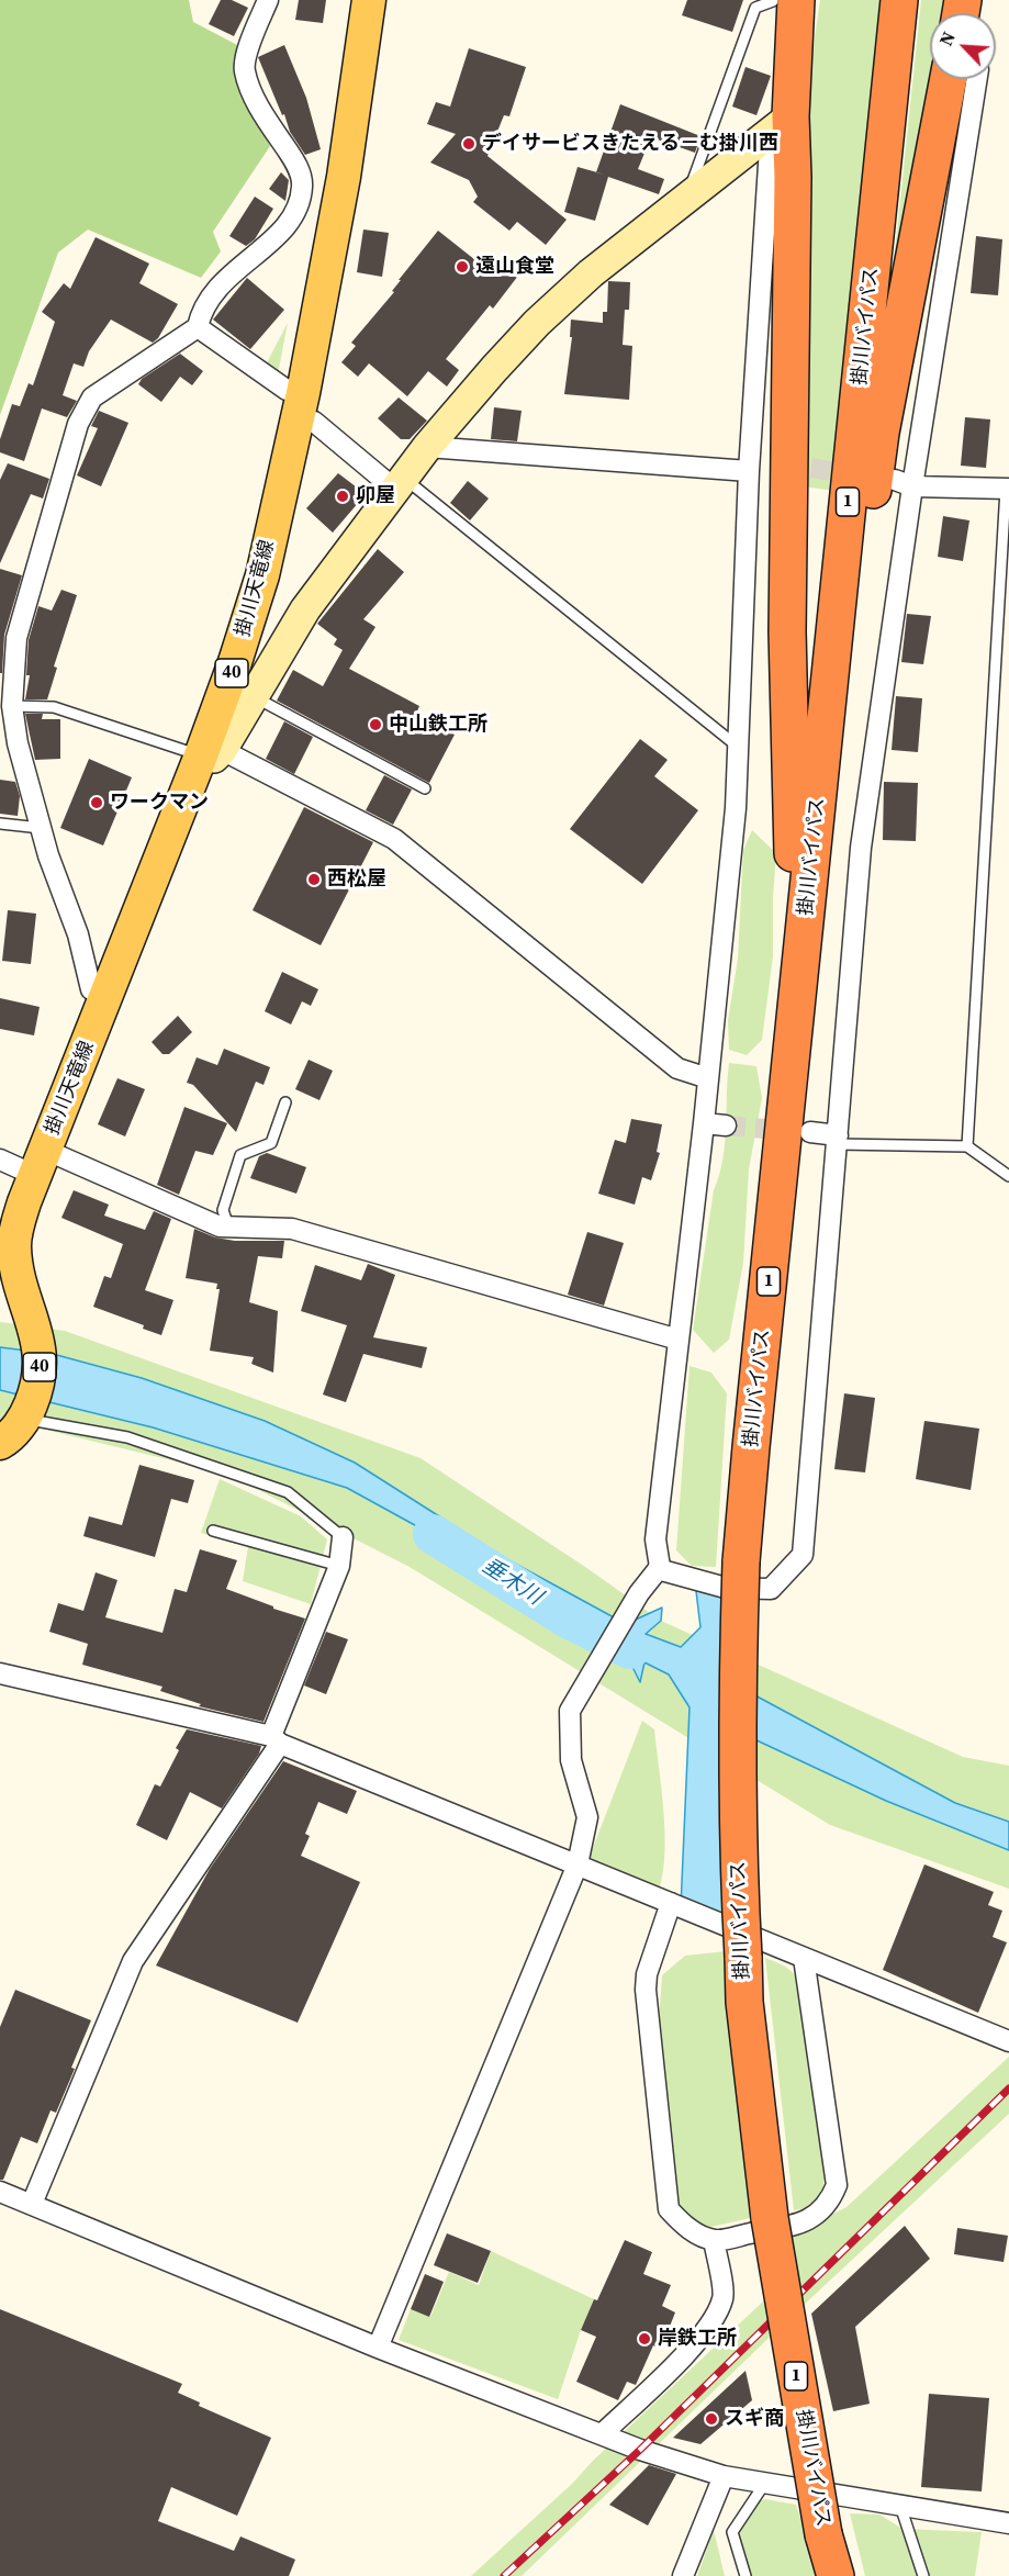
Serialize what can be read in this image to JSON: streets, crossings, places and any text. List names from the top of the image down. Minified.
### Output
{"streets":{"highway":["掛川バイパス","1"],"main road":["掛川天竜線","40"]},"water":["垂木川"],"places":["デイサービスきたえる－む掛川西","遠山食堂","卯屋","中山鉄工所","ワークマン","西松屋","岸鉄工所","スギ商"],"north":"top left"}
